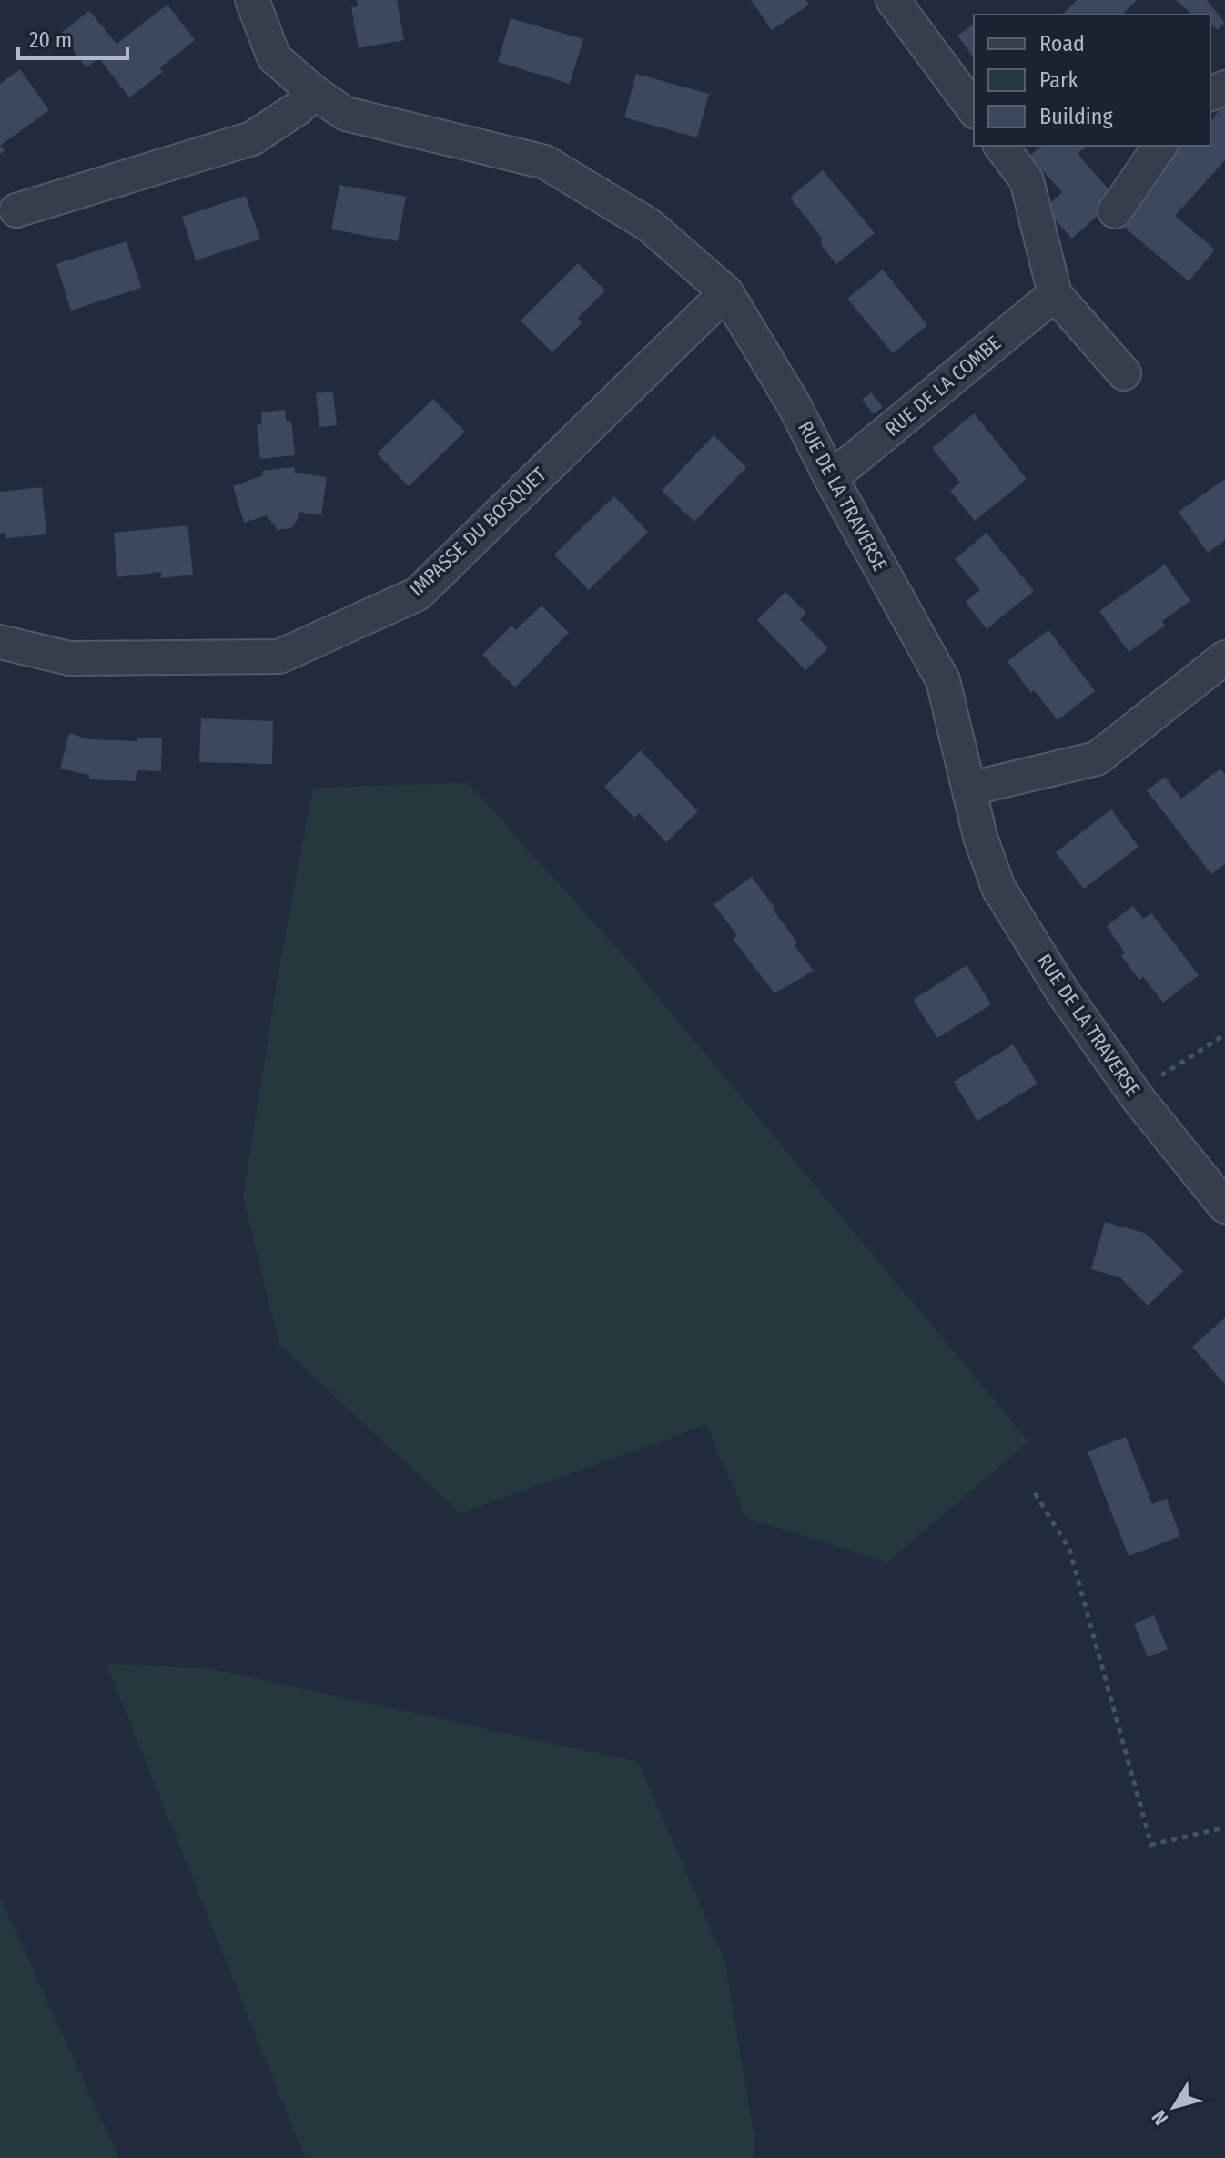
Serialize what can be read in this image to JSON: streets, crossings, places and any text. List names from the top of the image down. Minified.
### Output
{"streets":{"street":["RUE DE LA COMBE","RUE DE LA TRAVERSE","IMPASSE DU BOSQUET"]},"crossings":[["RUE DE LA COMBE","RUE DE LA TRAVERSE"],["RUE DE LA TRAVERSE","IMPASSE DU BOSQUET"]],"legend":["Road","Park","Building"],"scale_bar":"20 m","north":"bottom left"}
